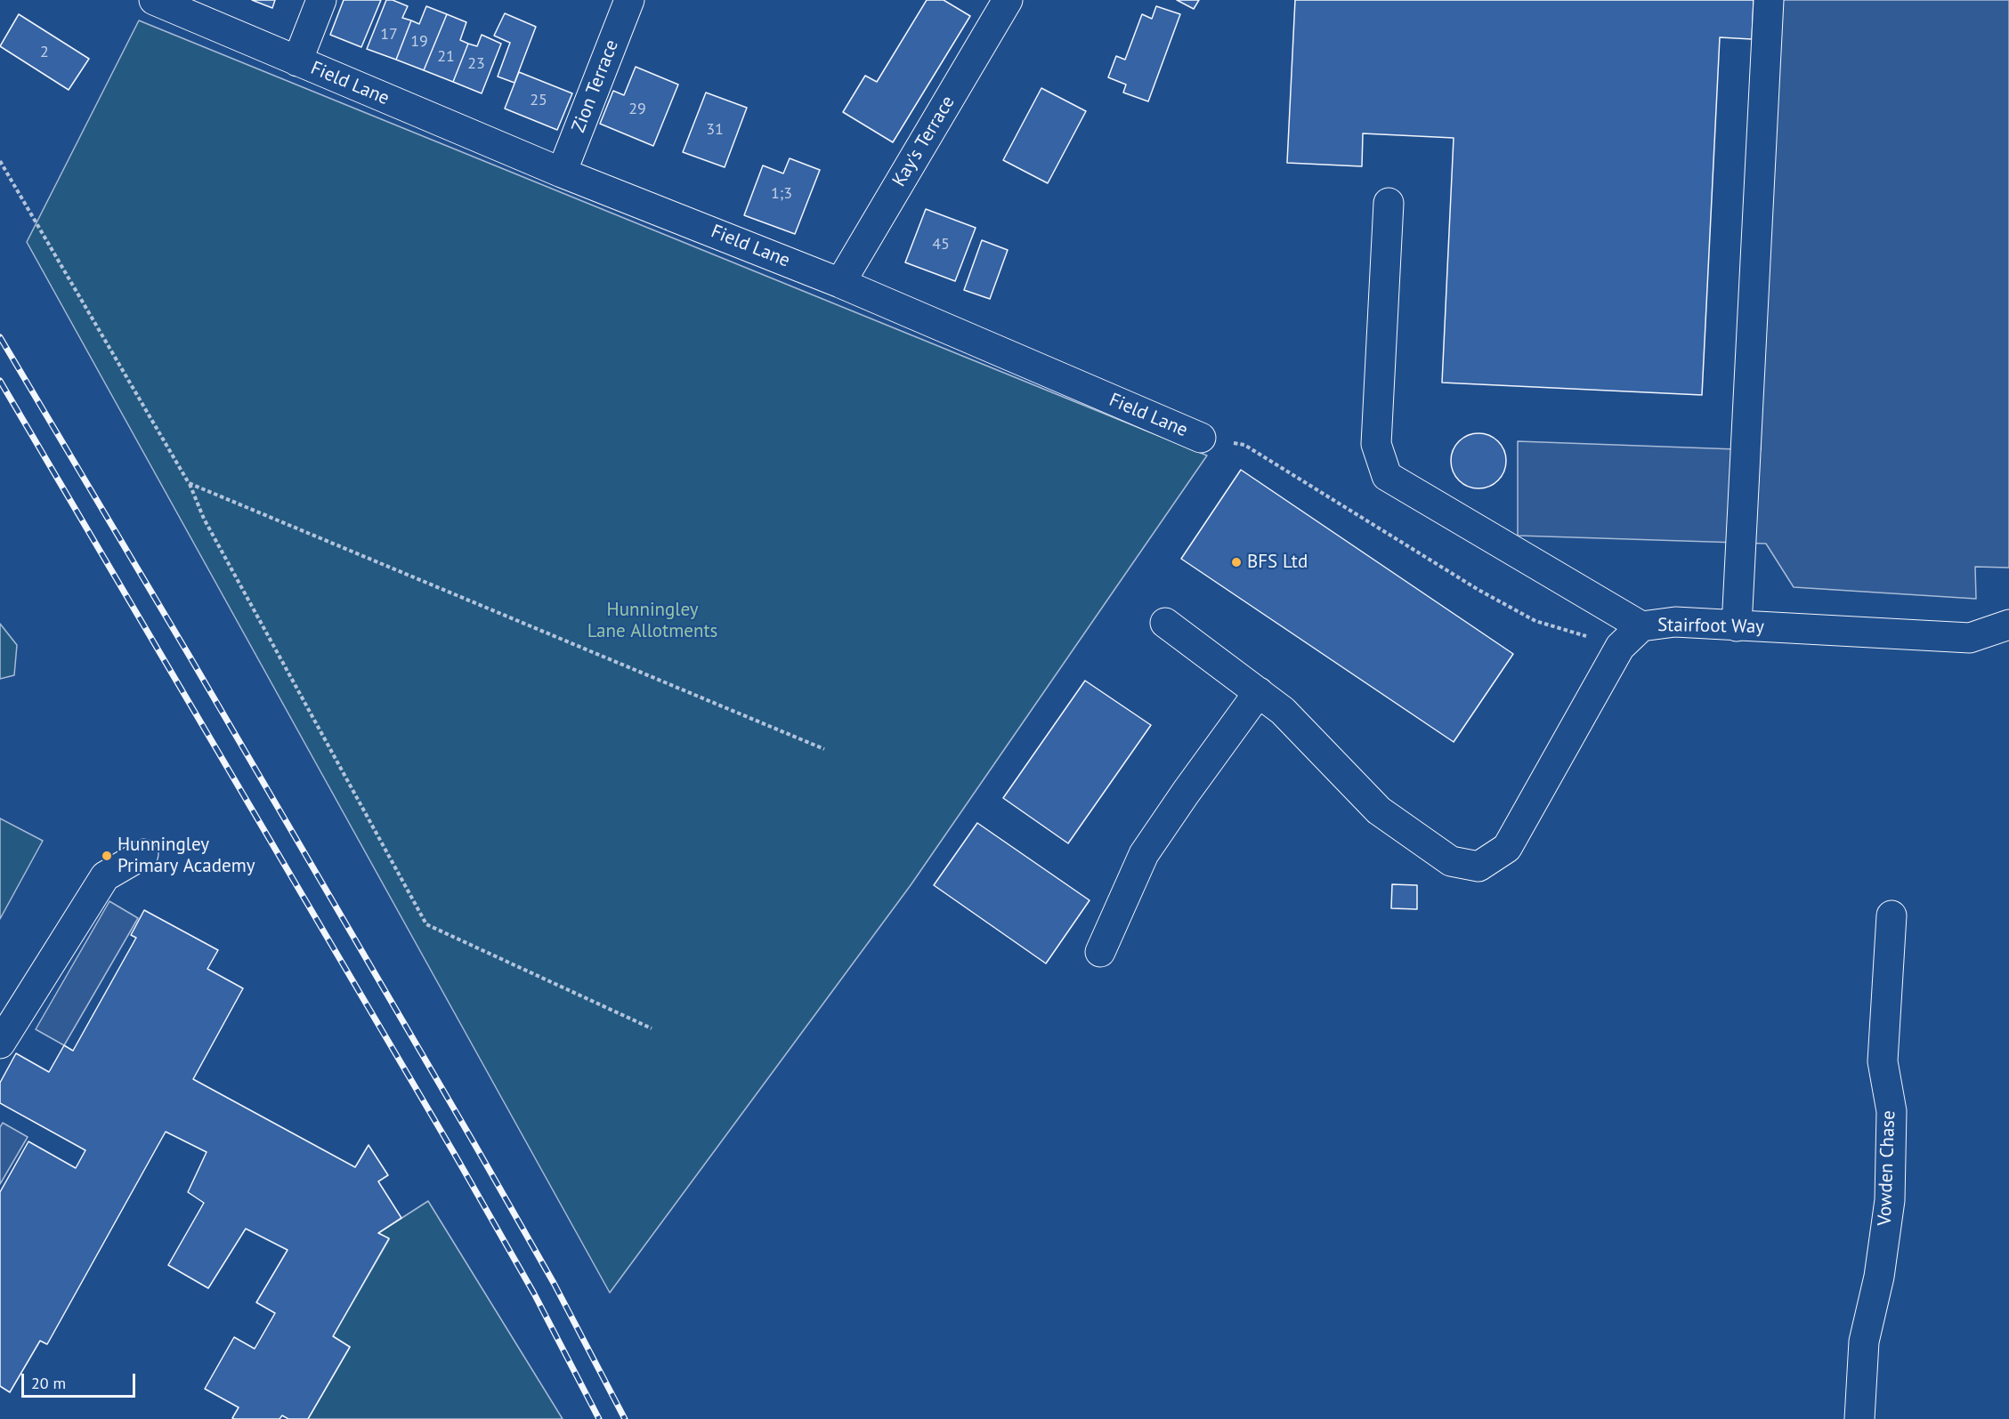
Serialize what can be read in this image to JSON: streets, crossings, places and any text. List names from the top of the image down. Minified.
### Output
{"streets":{"street":["Field Lane","Zion Terrace","Kay's Terrace","Stairfoot Way","Vowden Chase"]},"crossings":[["Field Lane","Zion Terrace"],["Field Lane","Kay's Terrace"]],"parks":["Hunningley Lane Allotments"],"places":["BFS Ltd","Hunningley Primary Academy"],"house_numbers":["17","19","2","21","23","25","29","31","1;3","45"],"scale_bar":"20 m"}
